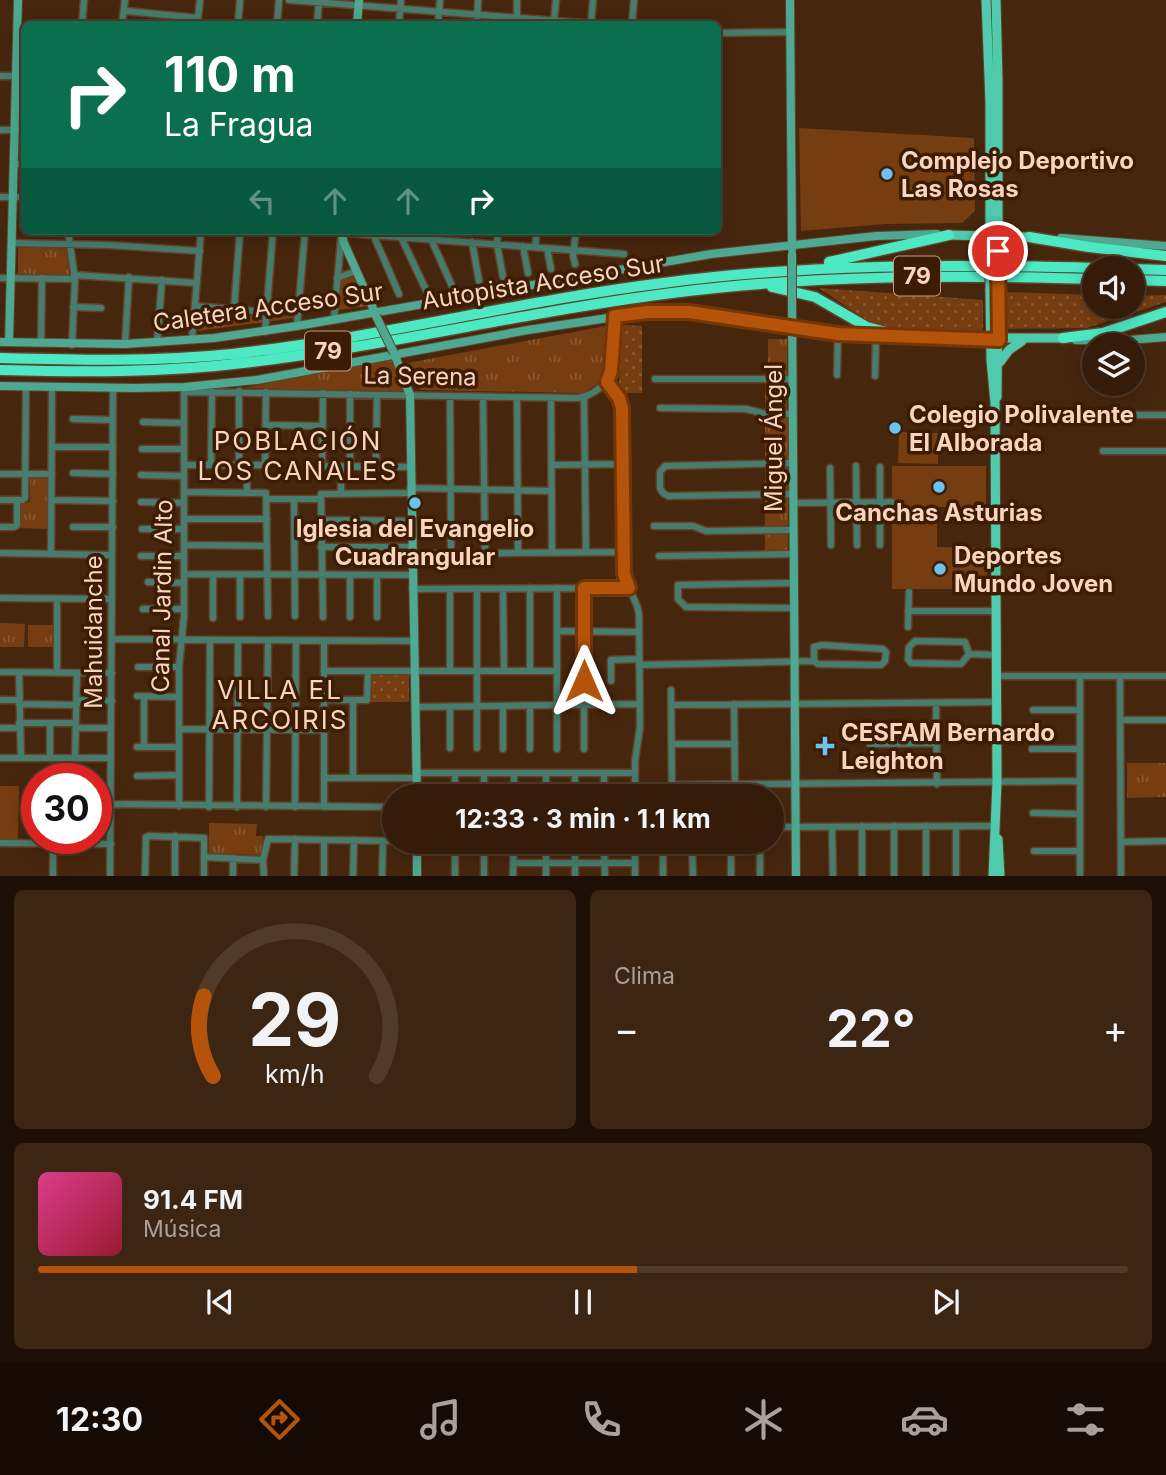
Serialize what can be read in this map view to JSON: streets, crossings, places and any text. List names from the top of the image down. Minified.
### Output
{"streets":{"highway":["79","Autopista Acceso Sur"],"main road":["Caletera Acceso Sur","Miguel Ángel"],"street":["La Serena","Canal Jardin Alto","Mahuidanche"]},"crossings":[["Caletera Acceso Sur","Miguel Ángel"],["La Serena","Canal Jardin Alto"]],"districts":["POBLACIÓN LOS CANALES","VILLA EL ARCOIRIS"],"places":{"other":["Complejo Deportivo Las Rosas","Colegio Polivalente El Alborada","Canchas Asturias","Iglesia del Evangelio Cuadrangular","Deportes Mundo Joven"],"health":["CESFAM Bernardo Leighton"]},"page":{"turn":["110 m","La Fragua"],"limit":"30","trip":"12:33 · 3 min · 1.1 km","tile":"Clima","heat":["−","22°","+"],"song":["91.4 FM","Música"],"tabs":"12:30","gauge":["29","km/h"]}}
